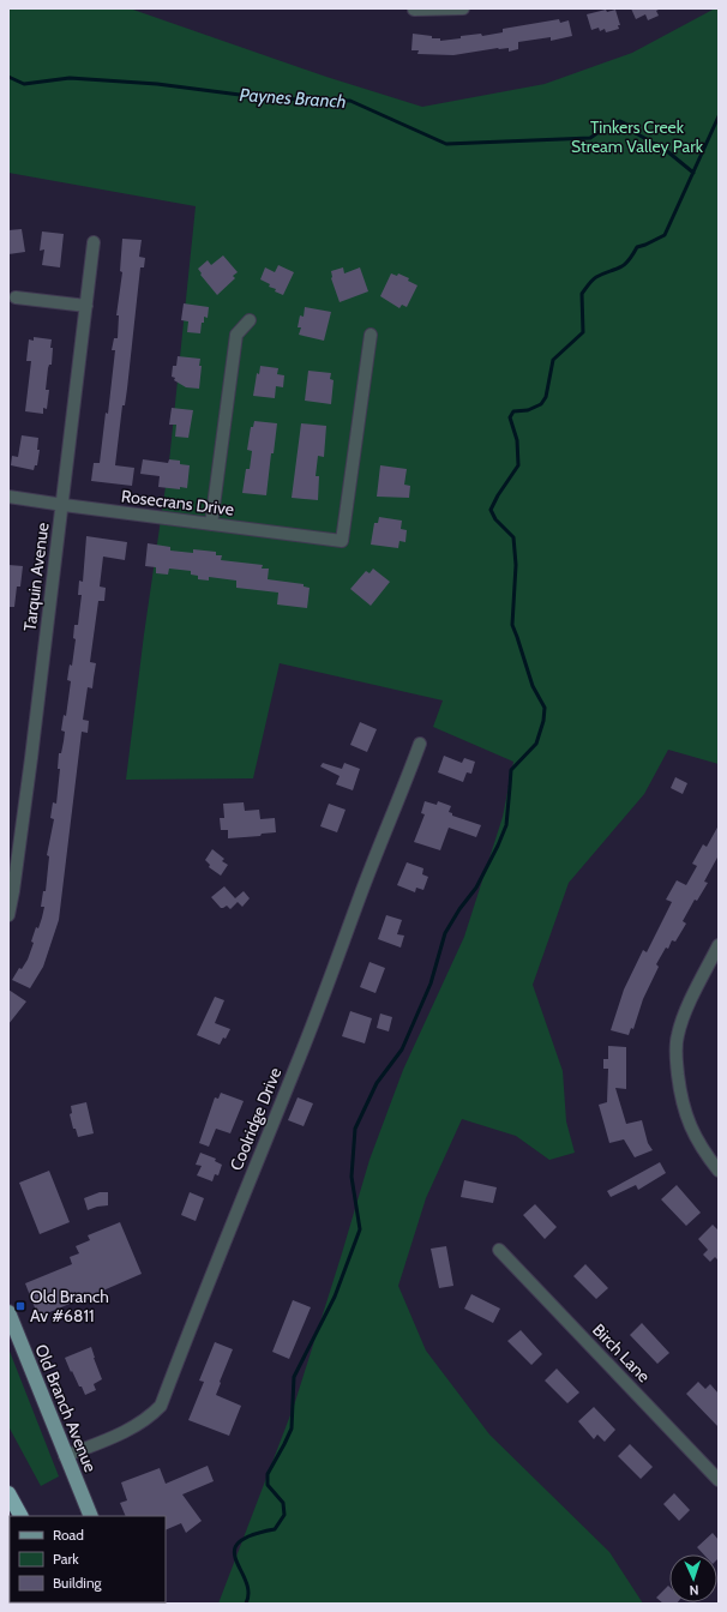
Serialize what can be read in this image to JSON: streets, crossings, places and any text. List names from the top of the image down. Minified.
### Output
{"streets":{"main road":["Old Branch Avenue"],"street":["Rosecrans Drive","Tarquin Avenue","Coolridge Drive","Birch Lane"]},"crossings":[["Rosecrans Drive","Tarquin Avenue"],["Coolridge Drive","Old Branch Avenue"]],"water":["Paynes Branch"],"parks":["Tinkers Creek Stream Valley Park"],"places":{"transit":["Old Branch Av #6811"]},"legend":["Road","Park","Building"],"north":"bottom"}
